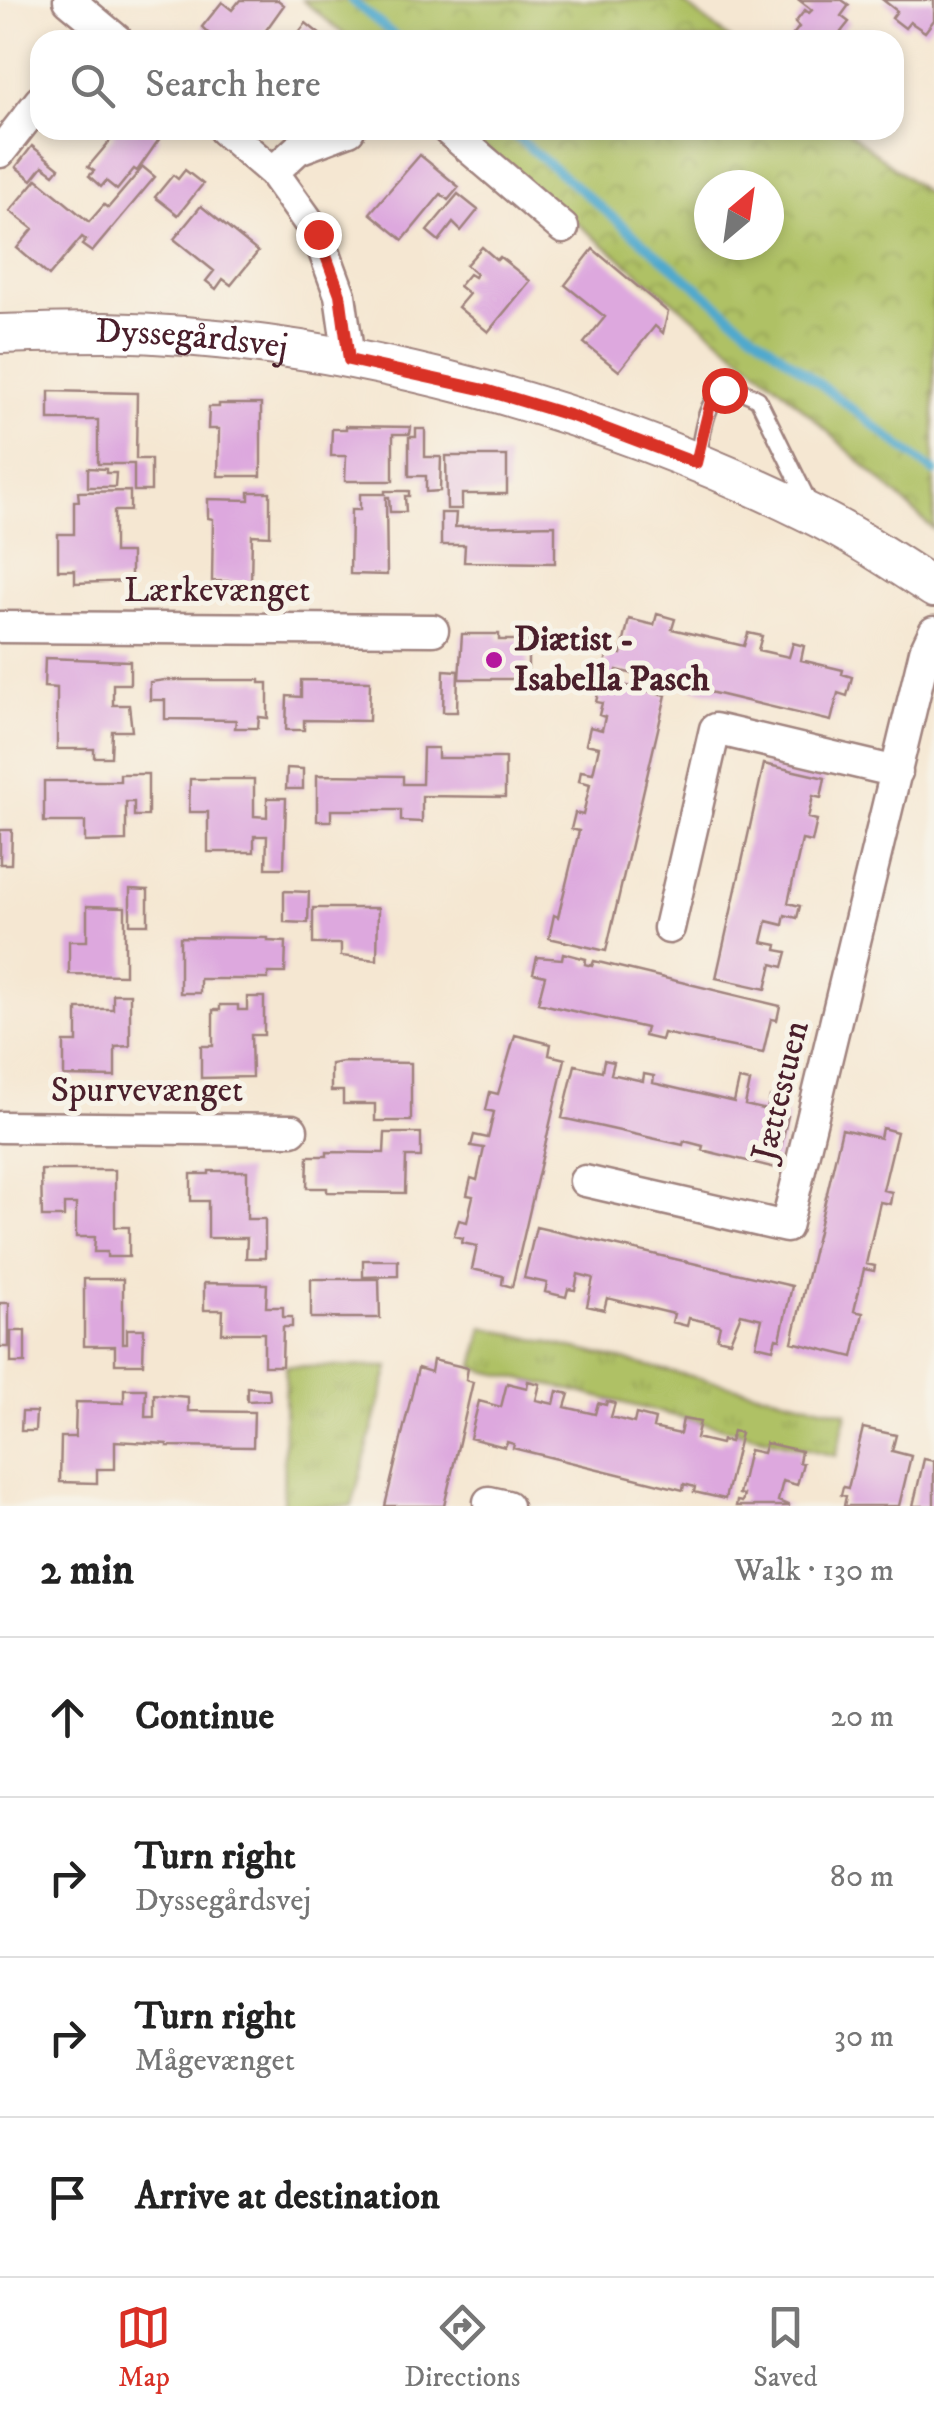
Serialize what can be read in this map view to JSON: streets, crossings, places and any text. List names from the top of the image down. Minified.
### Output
{"streets":{"street":["Dyssegårdsvej","Lærkevænget","Spurvevænget","Jættestuen"]},"places":["Diætist - Isabella Pasch"],"north":"top right","page":{"search":"Search here","heading":["2 min","Walk · 130 m"],"list":[["Continue","20 m"],["Turn right","Dyssegårdsvej","80 m"],["Turn right","Mågevænget","30 m"],"Arrive at destination"],"nav":["Map","Directions","Saved"]}}
